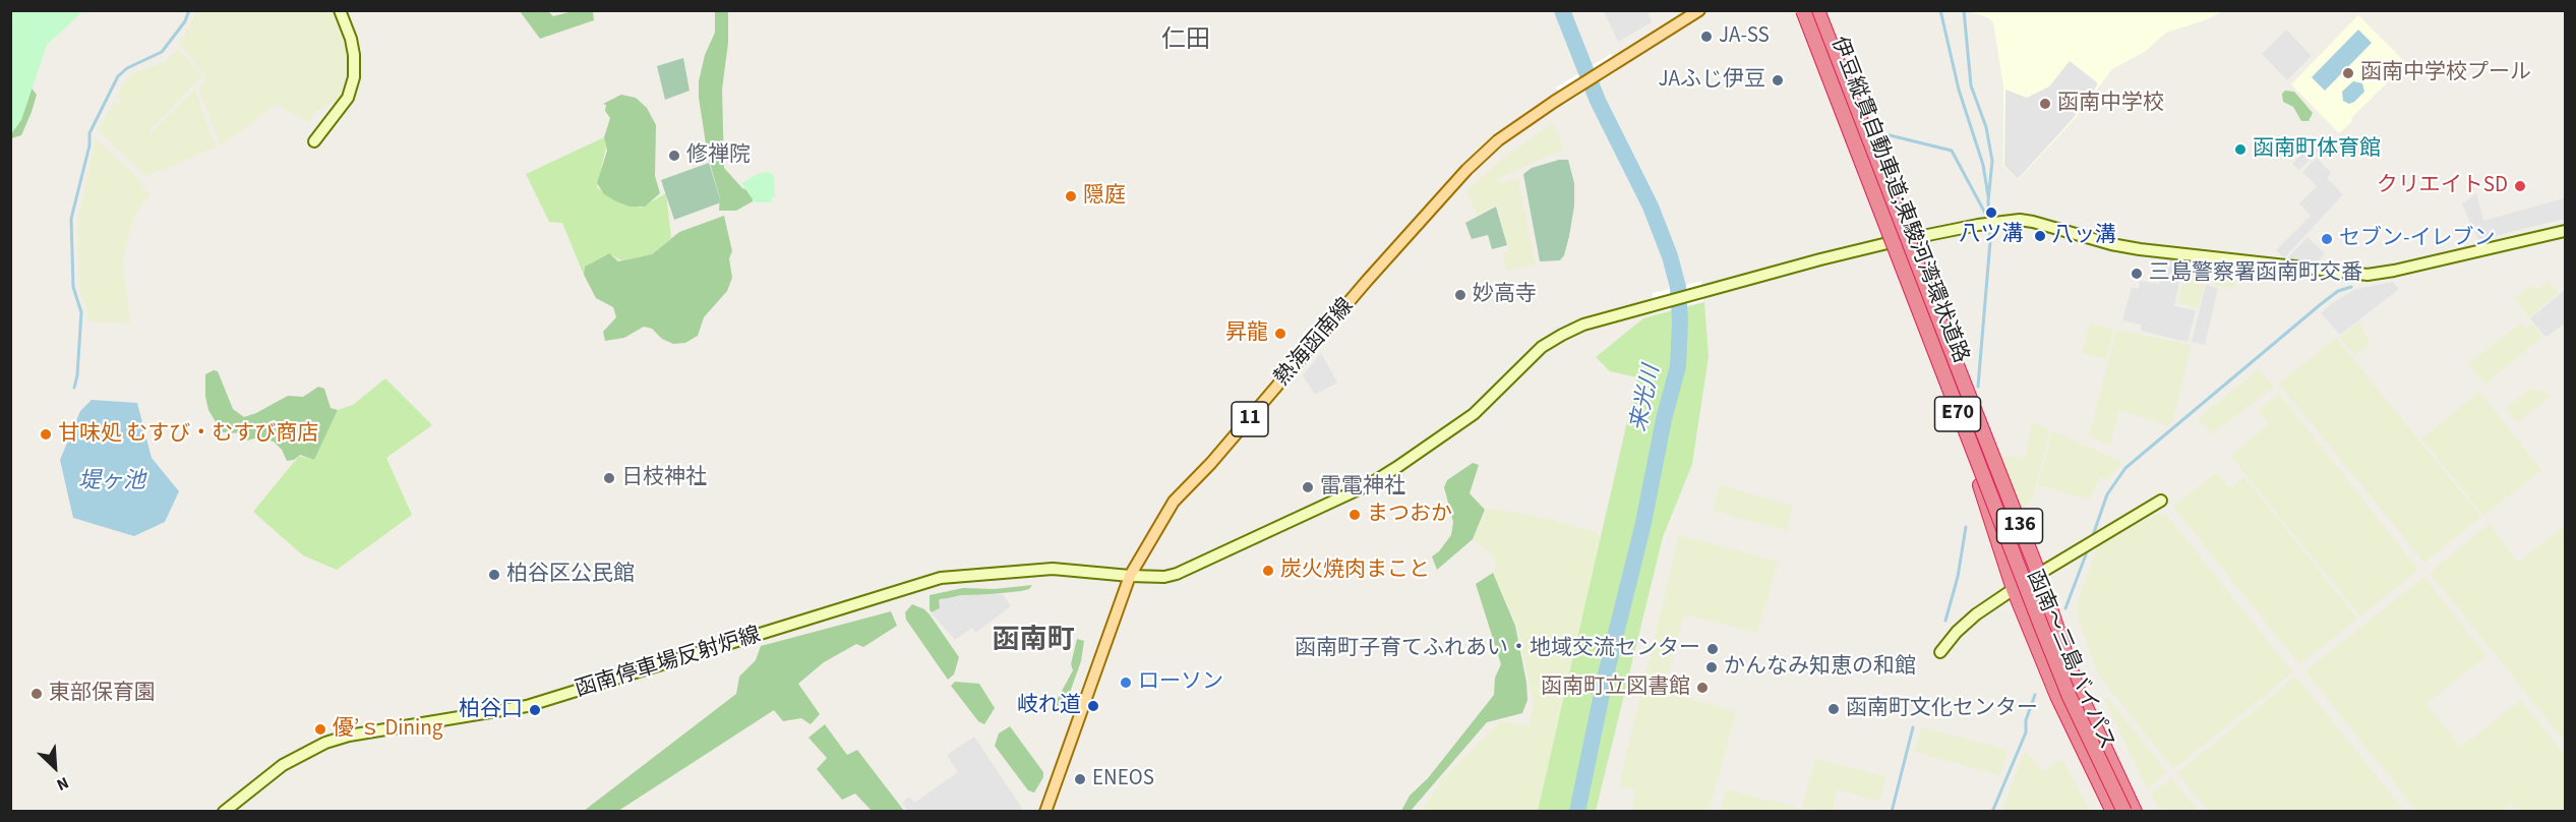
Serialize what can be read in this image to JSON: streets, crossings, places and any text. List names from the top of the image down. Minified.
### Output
{"streets":{"highway":["伊豆縦貫自動車道;東駿河湾環状道路","E70","136","函南～三島バイパス"],"main road":["熱海函南線","11"],"street":["函南停車場反射炉線"]},"crossings":[["熱海函南線","函南停車場反射炉線"],["函南～三島バイパス","函南停車場反射炉線"]],"districts":["仁田","函南町"],"water":["来光川","堤ヶ池"],"places":["JA-SS","函南中学校プール","JAふじ伊豆","函南中学校","函南町体育館","修禅院","クリエイトSD","隠庭","八ツ溝","八ッ溝","セブン-イレブン","三島警察署函南町交番","妙高寺","昇龍","甘味処 むすび・むすび商店","日枝神社","雷電神社","まつおか","炭火焼肉まこと","柏谷区公民館","函南町子育てふれあい・地域交流センター","かんなみ知恵の和館","ローソン","函南町立図書館","東部保育園","岐れ道","函南町文化センター","柏谷口","優’ｓ Dining","ENEOS"],"north":"bottom right"}
